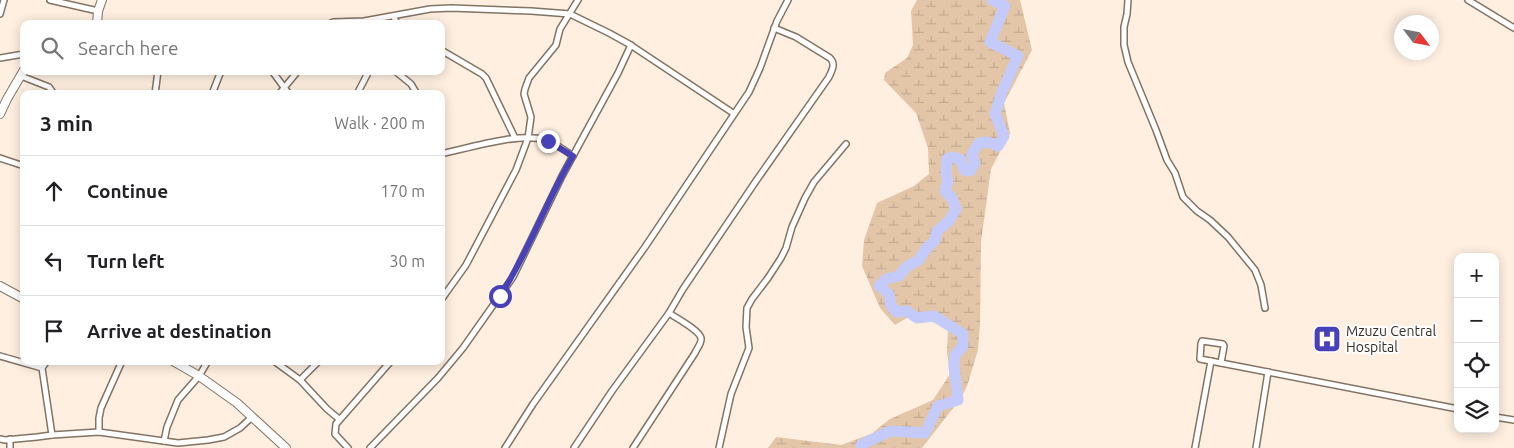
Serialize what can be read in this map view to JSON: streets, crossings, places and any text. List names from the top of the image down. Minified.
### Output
{"places":{"hospital":["Mzuzu Central Hospital"]},"north":"bottom right","page":{"search":"Search here","heading":["3 min","Walk · 200 m"],"list":[["Continue","170 m"],["Turn left","30 m"],"Arrive at destination"],"map_buttons":["+","−"]}}
